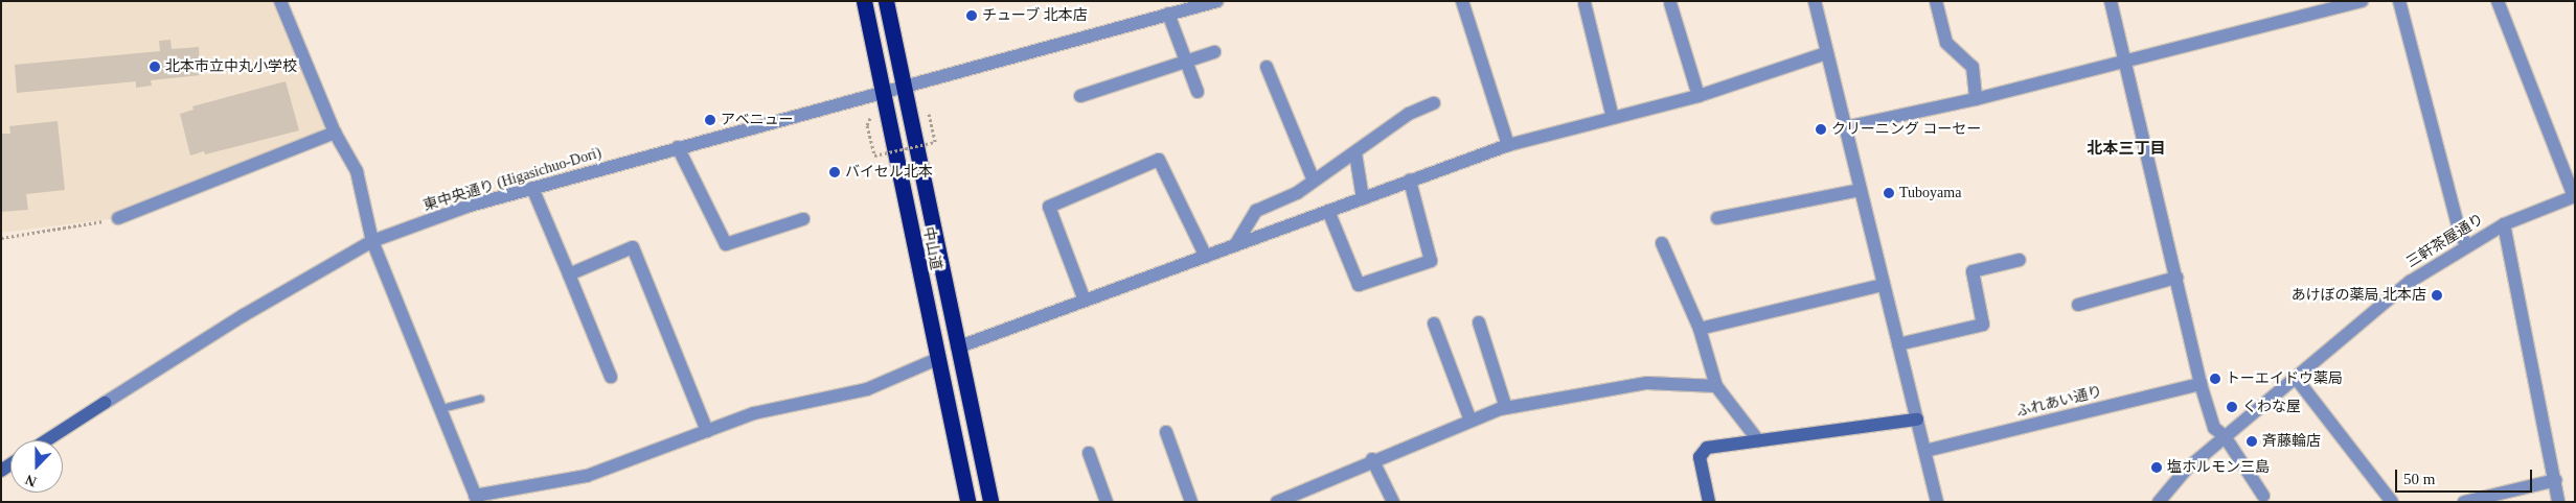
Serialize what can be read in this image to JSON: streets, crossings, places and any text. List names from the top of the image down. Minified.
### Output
{"streets":{"highway":["中山道"],"street":["東中央通り (Higasichuo-Dori)","三軒茶屋通り","ふれあい通り"]},"crossings":[["東中央通り (Higasichuo-Dori)","中山道"]],"districts":["北本三丁目"],"places":["チューブ 北本店","北本市立中丸小学校","アベニュー","クリーニング コーセー","バイセル北本","Tuboyama","あけぼの薬局 北本店","トーエイドウ薬局","くわな屋","斉藤輪店","塩ホルモン三島"],"scale_bar":"50 m","north":"bottom"}
